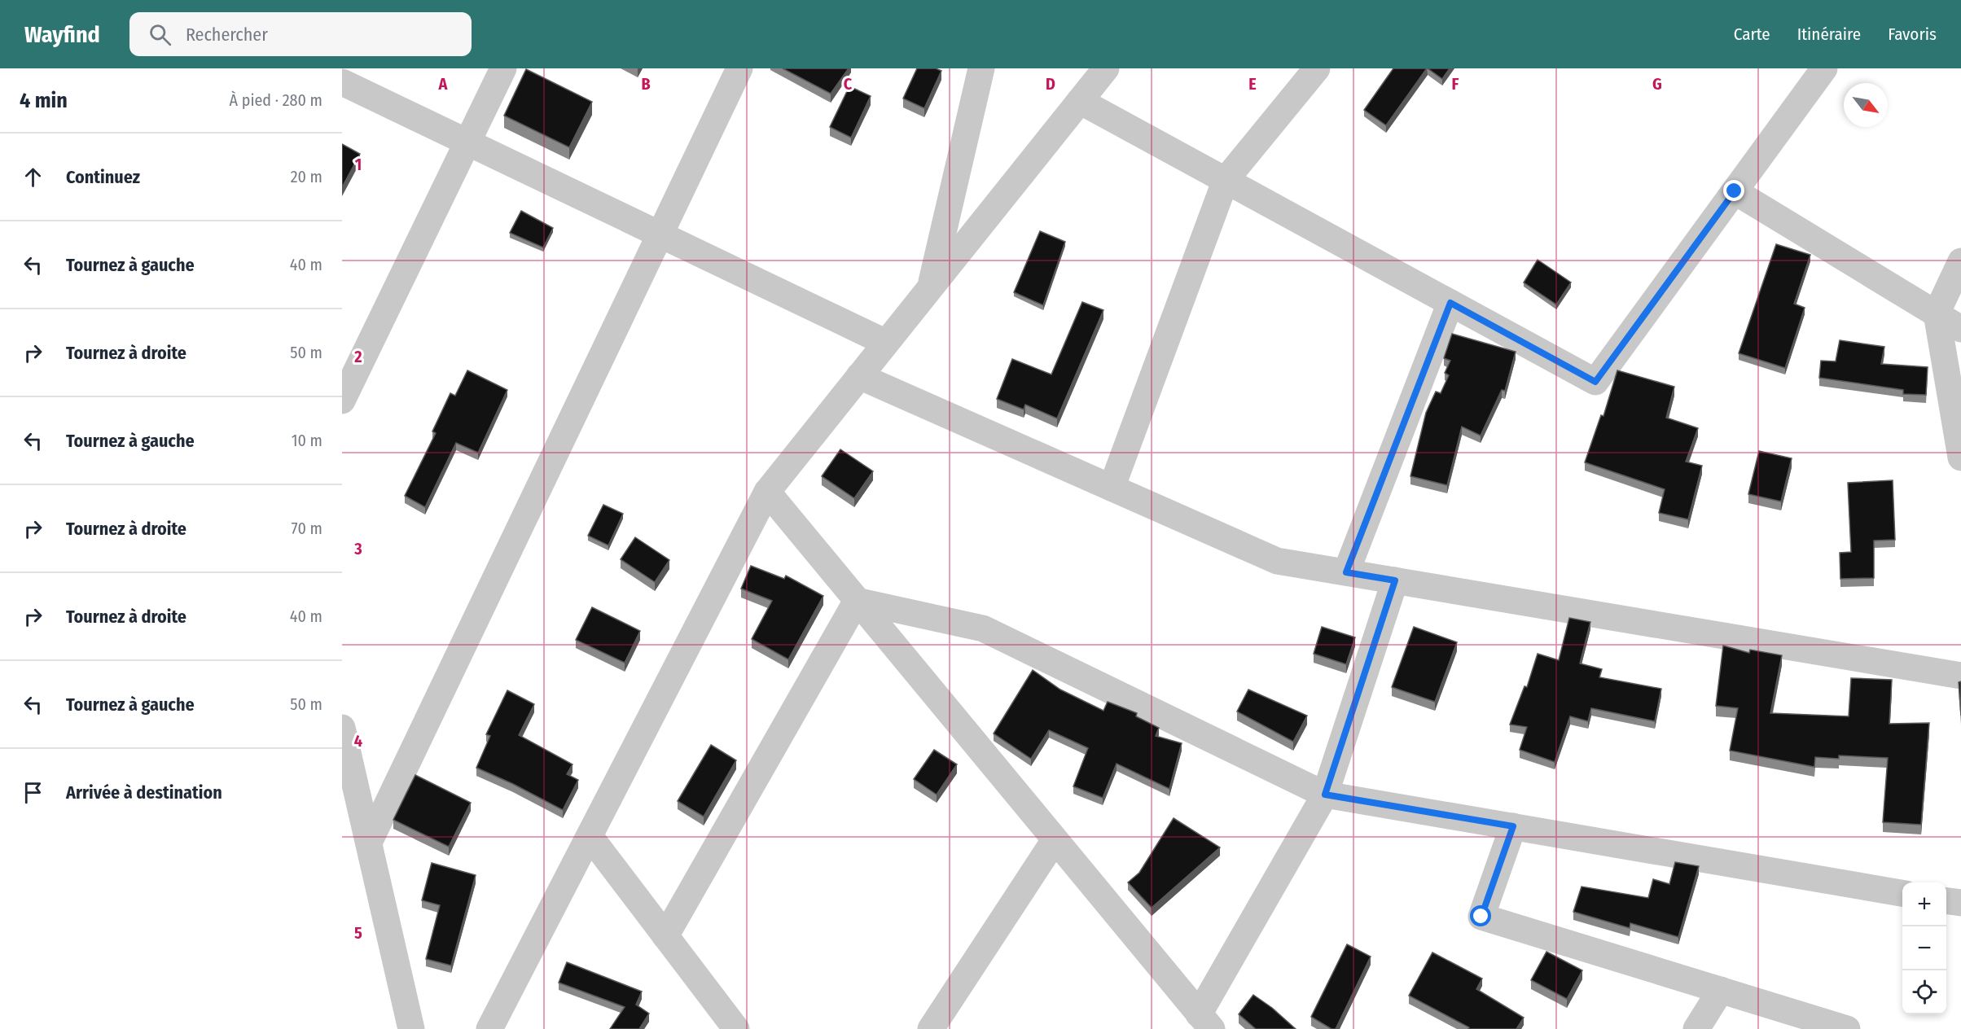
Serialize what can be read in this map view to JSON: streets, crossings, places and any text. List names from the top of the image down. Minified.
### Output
{"north":"bottom right","page":{"header":"Wayfind","search":"Rechercher","nav":["Carte","Itinéraire","Favoris"],"heading":["4 min","À pied · 280 m"],"list":[["Continuez","20 m"],["Tournez à gauche","40 m"],["Tournez à droite","50 m"],["Tournez à gauche","10 m"],["Tournez à droite","70 m"],["Tournez à droite","40 m"],["Tournez à gauche","50 m"],"Arrivée à destination"],"map_buttons":["+","−"]},"grid":{"columns":["A","B","C","D","E","F","G"],"rows":["1","2","3","4","5"]}}
